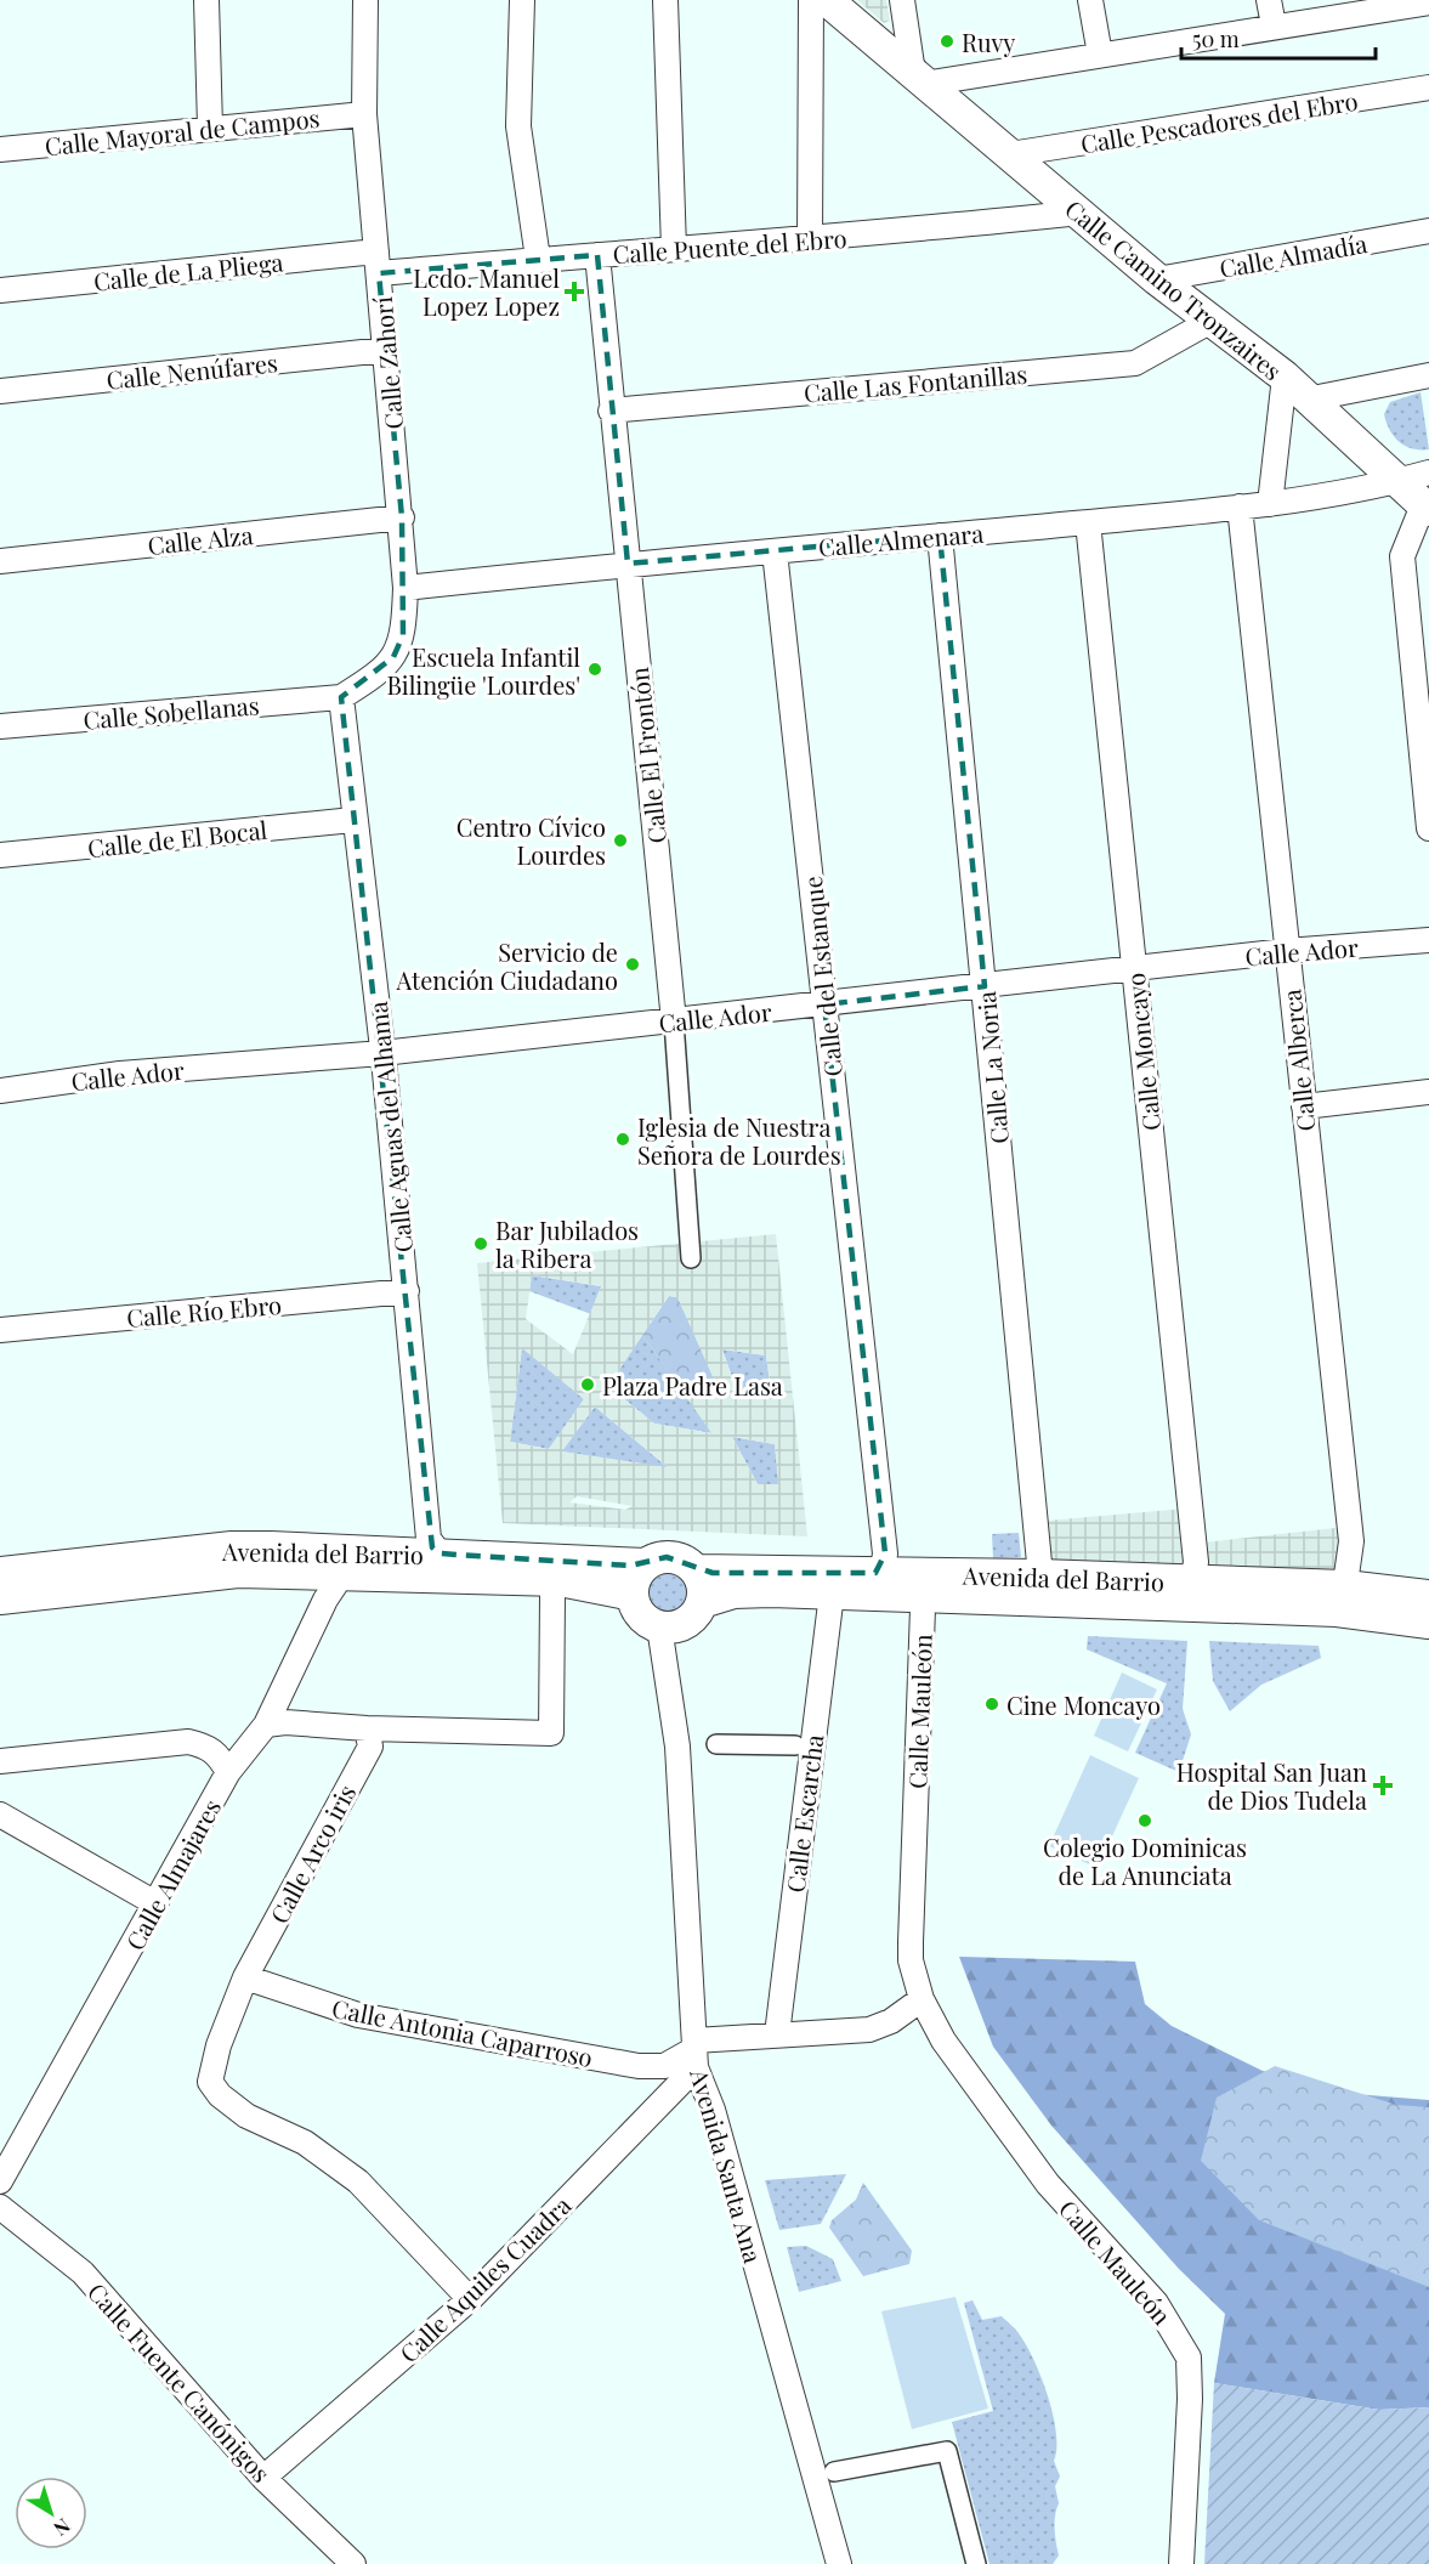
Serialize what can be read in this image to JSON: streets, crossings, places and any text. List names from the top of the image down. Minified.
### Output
{"streets":{"street":["Calle Pescadores del Ebro","Calle Mayoral de Campos","Calle Puente del Ebro","Calle Almadía","Calle de La Pliega","Calle Camino Tronzaires","Calle Zahorí","Calle Nenúfares","Calle Las Fontanillas","Calle Alza","Calle Almenara","Calle Sobellanas","Calle El Frontón","Calle de El Bocal","Calle Ador","Calle del Estanque","Calle Moncayo","Calle Alberca","Calle La Noria","Calle Aguas del Alhama","Calle Río Ebro","Avenida del Barrio","Calle Mauleón","Calle Escarcha","Calle Arco iris","Calle Almajares","Calle Antonia Caparroso","Avenida Santa Ana","Calle Aquiles Cuadra","Calle Fuente Canónigos"]},"crossings":[["Calle Pescadores del Ebro","Calle Camino Tronzaires"],["Calle Mayoral de Campos","Calle Zahorí"],["Calle Puente del Ebro","Calle de La Pliega"],["Calle Puente del Ebro","Calle Camino Tronzaires"],["Calle Puente del Ebro","Calle Zahorí"],["Calle Puente del Ebro","Calle El Frontón"],["Calle Almadía","Calle Camino Tronzaires"],["Calle de La Pliega","Calle Zahorí"],["Calle Camino Tronzaires","Calle Las Fontanillas"],["Calle Camino Tronzaires","Calle Almenara"],["Calle Zahorí","Calle Nenúfares"],["Calle Zahorí","Calle Alza"],["Calle Zahorí","Calle Almenara"],["Calle Zahorí","Calle Sobellanas"],["Calle Zahorí","Calle Aguas del Alhama"],["Calle Las Fontanillas","Calle El Frontón"],["Calle Almenara","Calle El Frontón"],["Calle Almenara","Calle del Estanque"],["Calle Almenara","Calle Moncayo"],["Calle Almenara","Calle Alberca"],["Calle Almenara","Calle La Noria"],["Calle Sobellanas","Calle Aguas del Alhama"],["Calle El Frontón","Calle Ador"],["Calle de El Bocal","Calle Aguas del Alhama"],["Calle Ador","Calle del Estanque"],["Calle Ador","Calle Moncayo"],["Calle Ador","Calle Alberca"],["Calle Ador","Calle La Noria"],["Calle Ador","Calle Aguas del Alhama"],["Calle del Estanque","Avenida del Barrio"],["Calle Moncayo","Avenida del Barrio"],["Calle Alberca","Avenida del Barrio"],["Calle La Noria","Avenida del Barrio"],["Calle Aguas del Alhama","Calle Río Ebro"],["Calle Aguas del Alhama","Avenida del Barrio"],["Avenida del Barrio","Calle Mauleón"],["Avenida del Barrio","Calle Escarcha"],["Avenida del Barrio","Calle Almajares"],["Avenida del Barrio","Avenida Santa Ana"],["Calle Arco iris","Calle Antonia Caparroso"],["Calle Antonia Caparroso","Avenida Santa Ana"],["Calle Antonia Caparroso","Calle Aquiles Cuadra"],["Avenida Santa Ana","Calle Aquiles Cuadra"],["Calle Aquiles Cuadra","Calle Fuente Canónigos"]],"places":{"other":["Ruvy","Escuela Infantil Bilingüe 'Lourdes'","Centro Cívico Lourdes","Servicio de Atención Ciudadano","Iglesia de Nuestra Señora de Lourdes","Bar Jubilados la Ribera","Plaza Padre Lasa","Cine Moncayo","Colegio Dominicas de La Anunciata"],"health":["Lcdo. Manuel Lopez Lopez","Hospital San Juan de Dios Tudela"]},"scale_bar":"50 m","north":"bottom right"}
